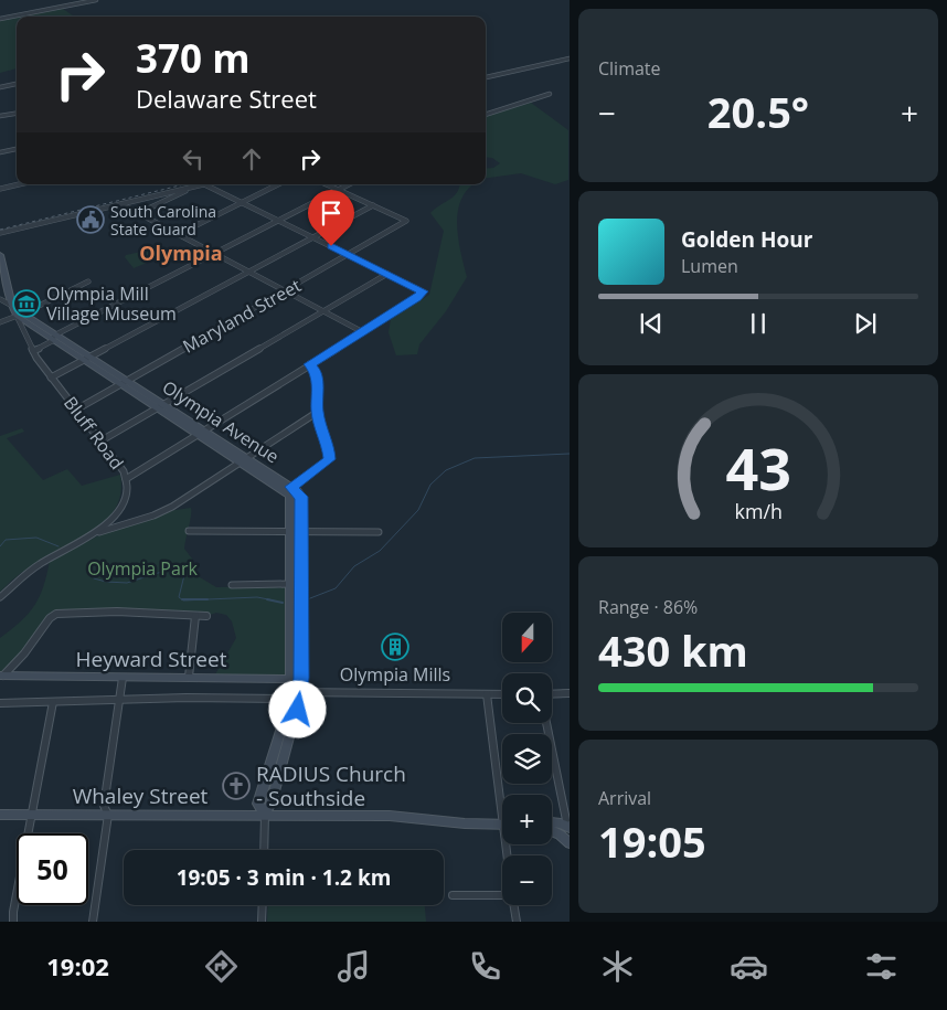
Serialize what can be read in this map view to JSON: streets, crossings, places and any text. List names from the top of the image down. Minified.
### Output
{"streets":{"main road":["Olympia Avenue","Heyward Street","Whaley Street"],"street":["Maryland Street","Bluff Road"]},"crossings":[["Maryland Street","Olympia Avenue"],["Maryland Street","Bluff Road"],["Olympia Avenue","Bluff Road"]],"districts":["Olympia"],"parks":["Olympia Park"],"places":{"public building":["South Carolina State Guard"],"museum":["Olympia Mill Village Museum"],"building":["Olympia Mills"],"church":["RADIUS Church - Southside"]},"north":"bottom","page":{"tile":["Climate",["Range · 86%","430 km"],["Arrival","19:05"]],"turn":["370 m","Delaware Street"],"heat":["−","20.5°","+"],"song":["Golden Hour","Lumen"],"map_buttons":["+","−"],"limit":"50","trip":"19:05 · 3 min · 1.2 km","tabs":"19:02","gauge":["43","km/h"]}}
